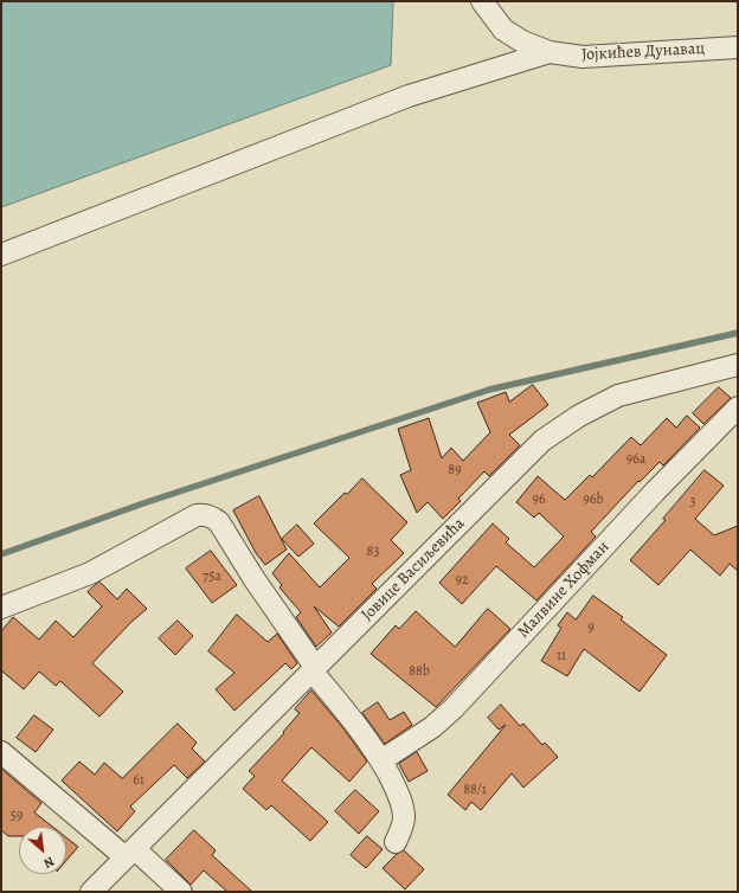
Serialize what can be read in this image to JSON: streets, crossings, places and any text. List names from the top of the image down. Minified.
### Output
{"streets":{"street":["Јојкићев Дунавац","Јовице Васиљевића","Малвине Хофман"]},"house_numbers":["96a","89","96","96b","3","83","75a","92","9","11","88b","61","88/1","59"],"north":"bottom right"}
